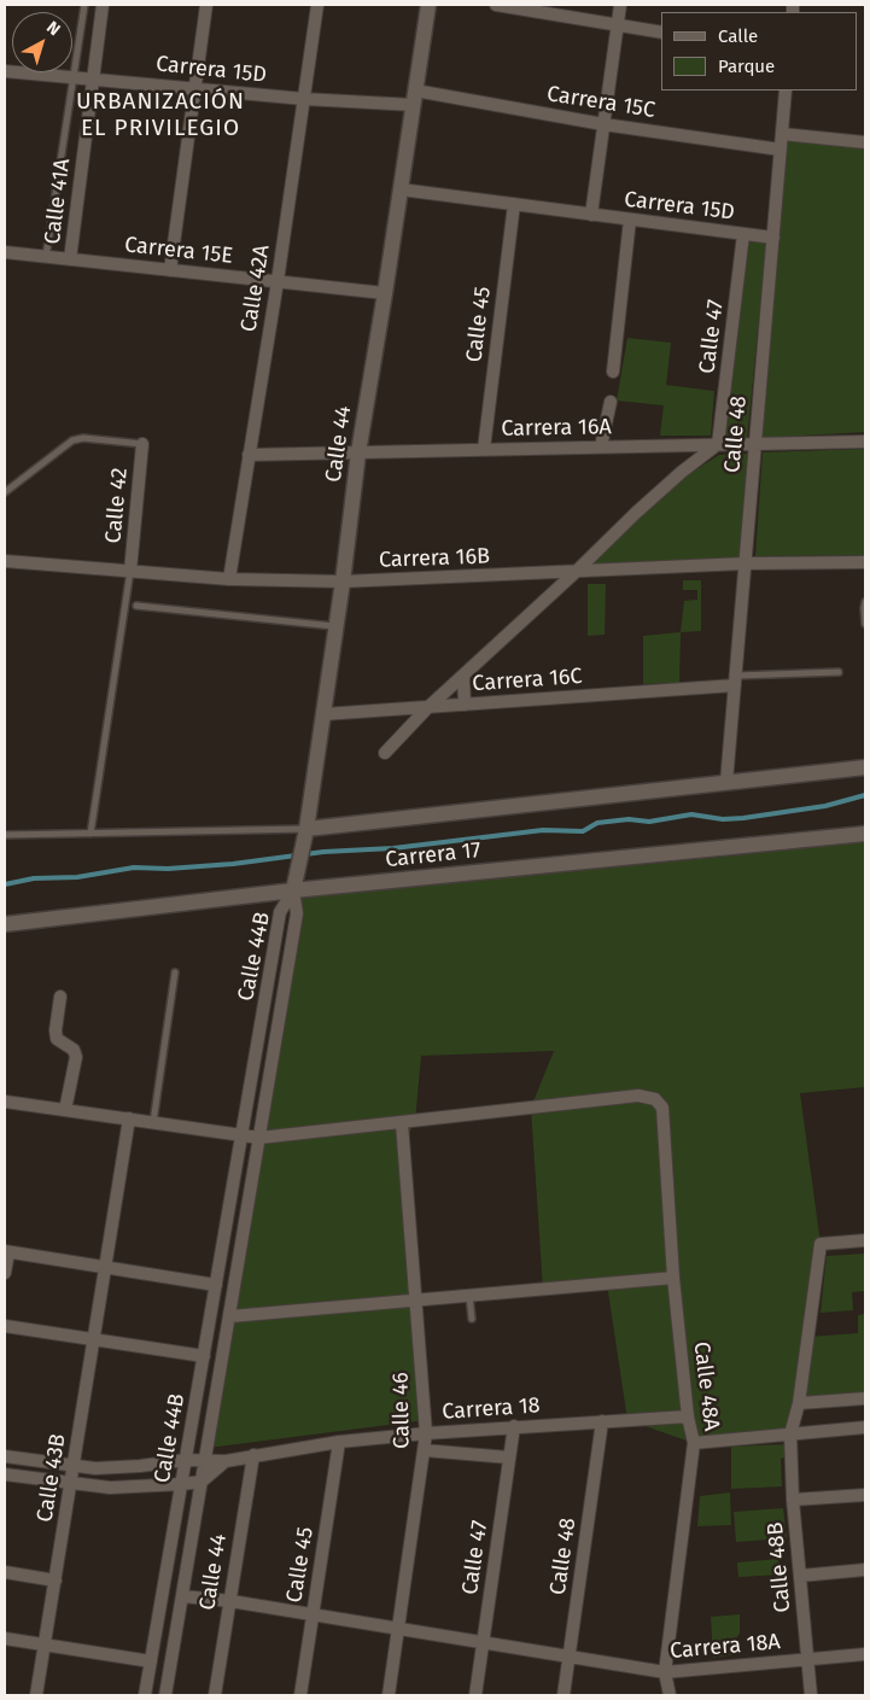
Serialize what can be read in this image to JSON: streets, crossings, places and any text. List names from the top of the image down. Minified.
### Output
{"streets":{"street":["Carrera 15D","Carrera 15C","Calle 41A","Carrera 15E","Calle 42A","Calle 45","Calle 47","Carrera 16A","Calle 48","Calle 44","Calle 42","Carrera 16B","Carrera 16C","Carrera 17","Calle 44B","Calle 48A","Carrera 18","Calle 46","Calle 43B","Calle 48B","Carrera 18A"]},"crossings":[["Carrera 15D","Carrera 15C"],["Carrera 15D","Calle 41A"],["Carrera 15D","Calle 42A"],["Carrera 15D","Calle 45"],["Carrera 15D","Calle 47"],["Carrera 15D","Calle 48"],["Carrera 15D","Calle 44"],["Carrera 15C","Calle 48"],["Carrera 15C","Calle 44"],["Calle 41A","Carrera 15E"],["Carrera 15E","Calle 42A"],["Carrera 15E","Calle 44"],["Calle 42A","Carrera 16A"],["Calle 42A","Carrera 16B"],["Calle 45","Carrera 16A"],["Calle 45","Carrera 18"],["Calle 47","Carrera 16A"],["Calle 47","Carrera 18"],["Calle 47","Carrera 18A"],["Carrera 16A","Calle 48"],["Carrera 16A","Calle 44"],["Calle 48","Carrera 16B"],["Calle 48","Carrera 16C"],["Calle 48","Carrera 17"],["Calle 48","Carrera 18"],["Calle 48","Carrera 18A"],["Calle 44","Carrera 16B"],["Calle 44","Carrera 16C"],["Calle 44","Carrera 17"],["Calle 44","Calle 44B"],["Calle 44","Carrera 18"],["Calle 42","Carrera 16B"],["Carrera 17","Calle 44B"],["Calle 44B","Carrera 18"],["Calle 48A","Carrera 18"],["Calle 48A","Calle 46"],["Calle 48A","Carrera 18A"],["Carrera 18","Calle 46"],["Carrera 18","Calle 43B"],["Calle 48B","Carrera 18A"]],"districts":["URBANIZACIÓN EL PRIVILEGIO"],"legend":["Calle","Parque"],"north":"top right"}
